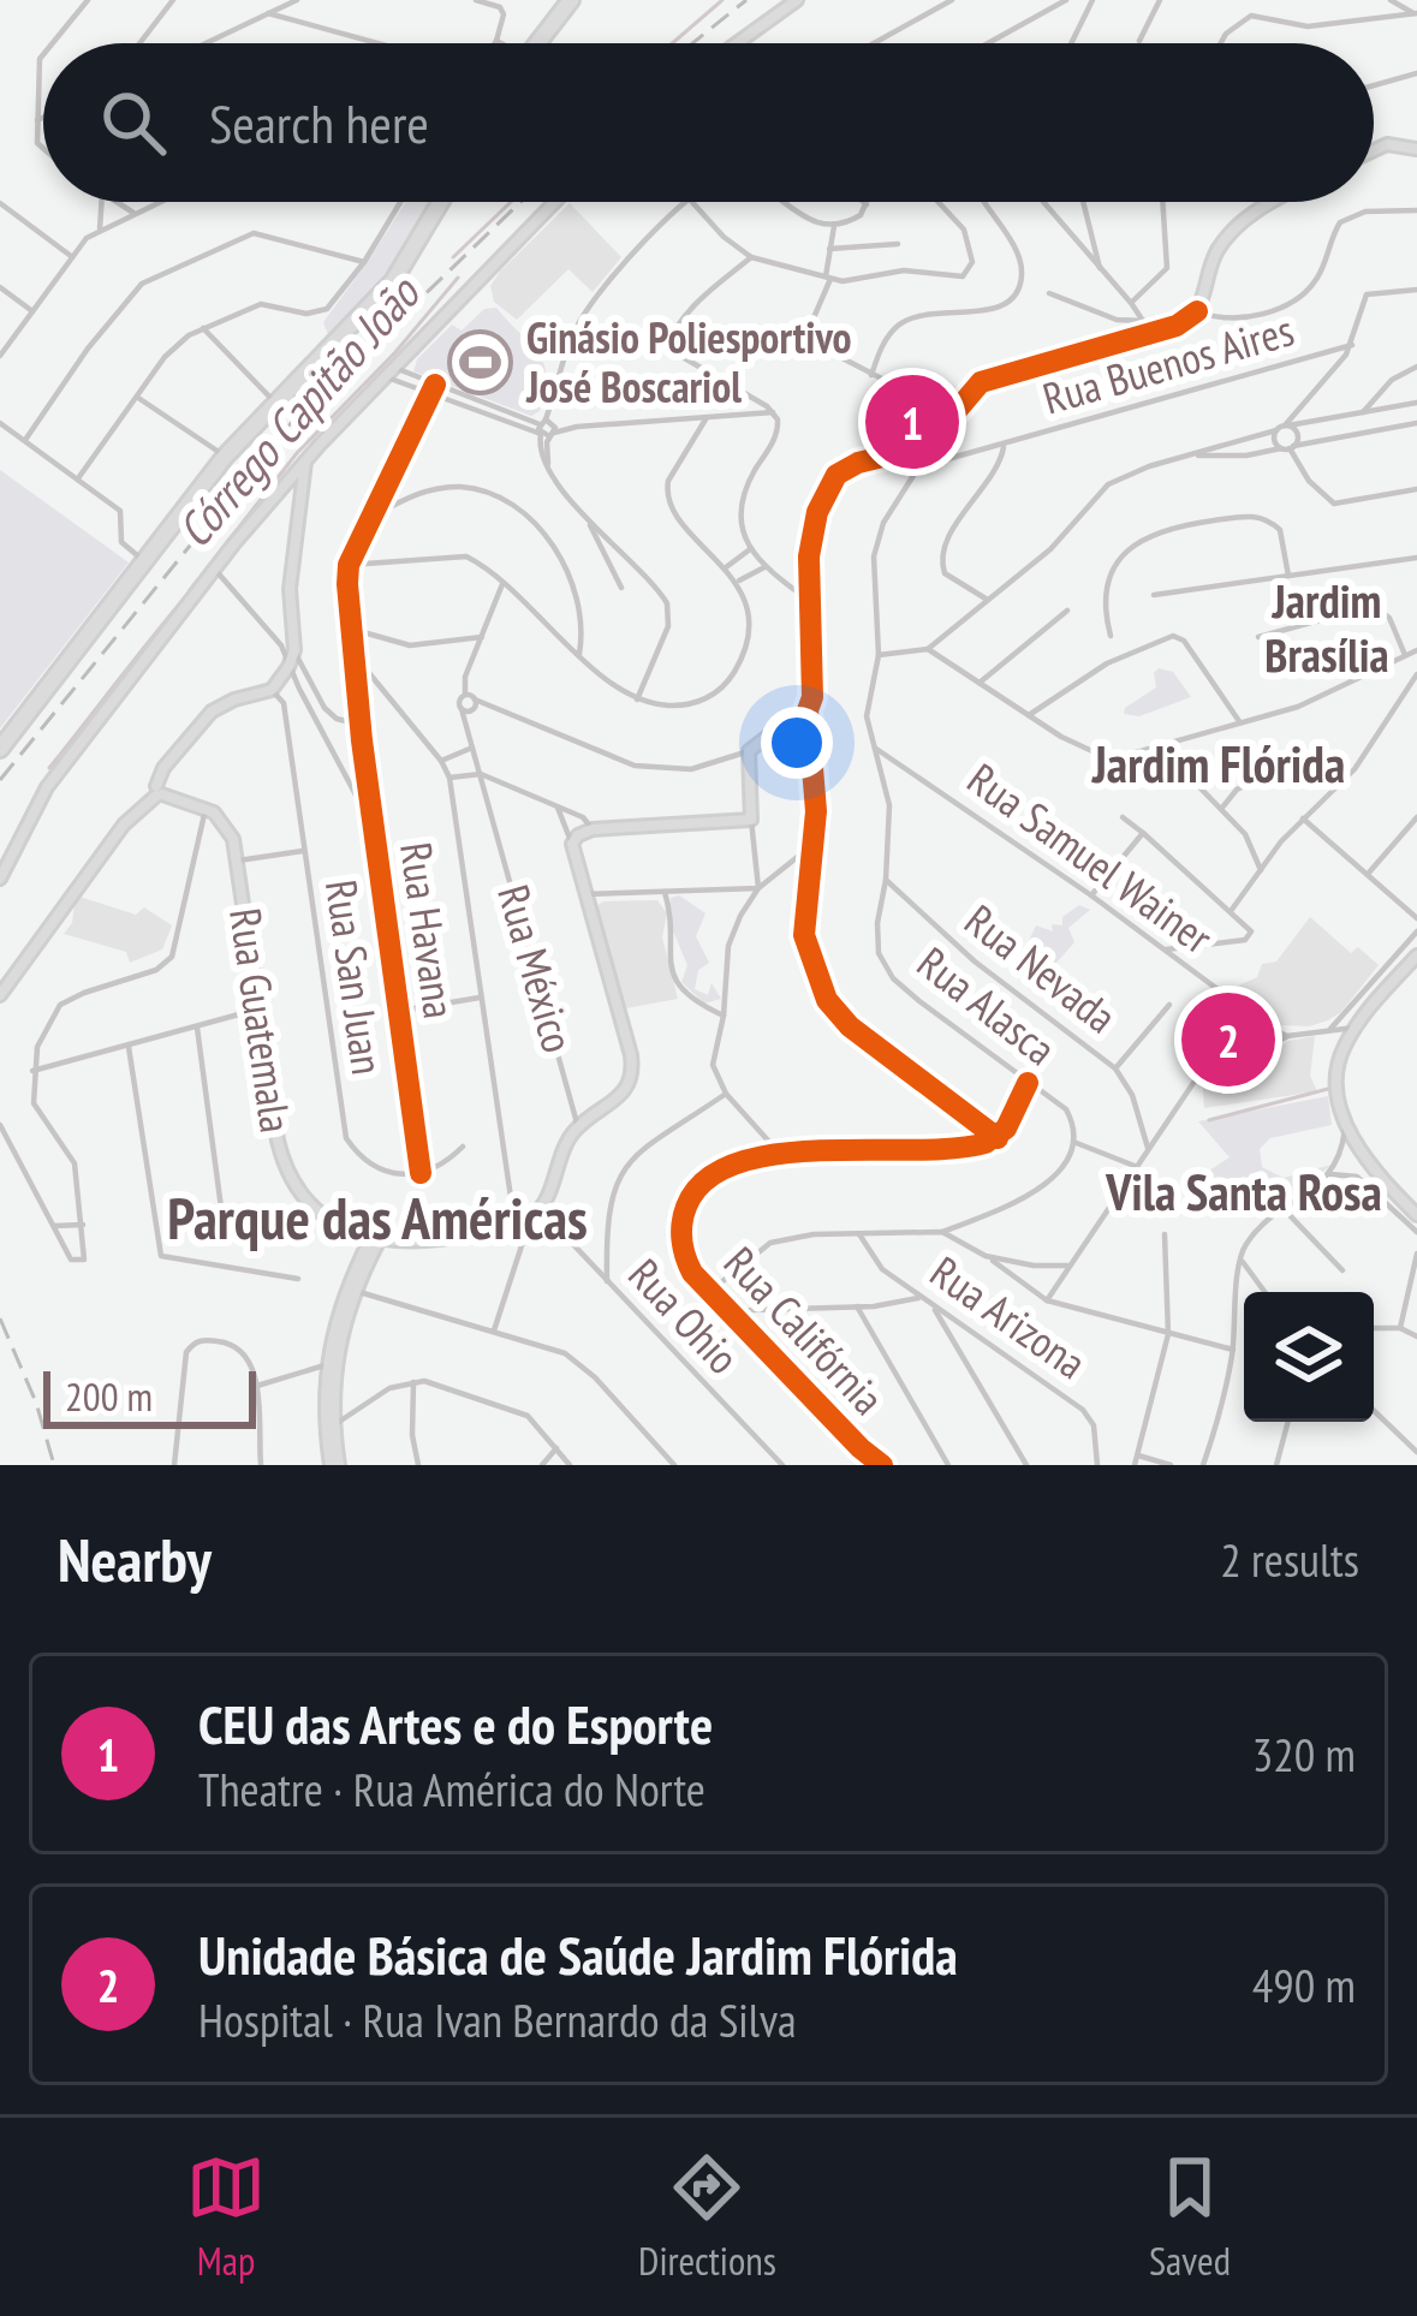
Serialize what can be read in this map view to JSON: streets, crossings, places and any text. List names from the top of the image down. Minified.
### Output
{"streets":{"main road":["Rua Guatemala"],"street":["Rua Buenos Aires","Rua Samuel Wainer","Rua Havana","Rua México","Rua Nevada","Rua San Juan","Rua Alasca","Rua Ohio","Rua Arizona","Rua Califórnia"]},"crossings":[["Rua Samuel Wainer","Rua Alasca"],["Rua Havana","Rua San Juan"],["Rua Nevada","Rua Alasca"]],"districts":["Jardim Brasília","Jardim Flórida","Vila Santa Rosa","Parque das Américas"],"water":["Córrego Capitão João"],"places":{"sports":["Ginásio Poliesportivo José Boscariol"]},"scale_bar":"200 m","page":{"search":"Search here","pins":["1","2"],"scale":"200 m","heading":["Nearby","2 results"],"list":[{"mark":"1","name":"CEU das Artes e do Esporte","note":"Theatre · Rua América do Norte","value":"320 m"},{"mark":"2","name":"Unidade Básica de Saúde Jardim Flórida","note":"Hospital · Rua Ivan Bernardo da Silva","value":"490 m"}],"nav":["Map","Directions","Saved"]}}
